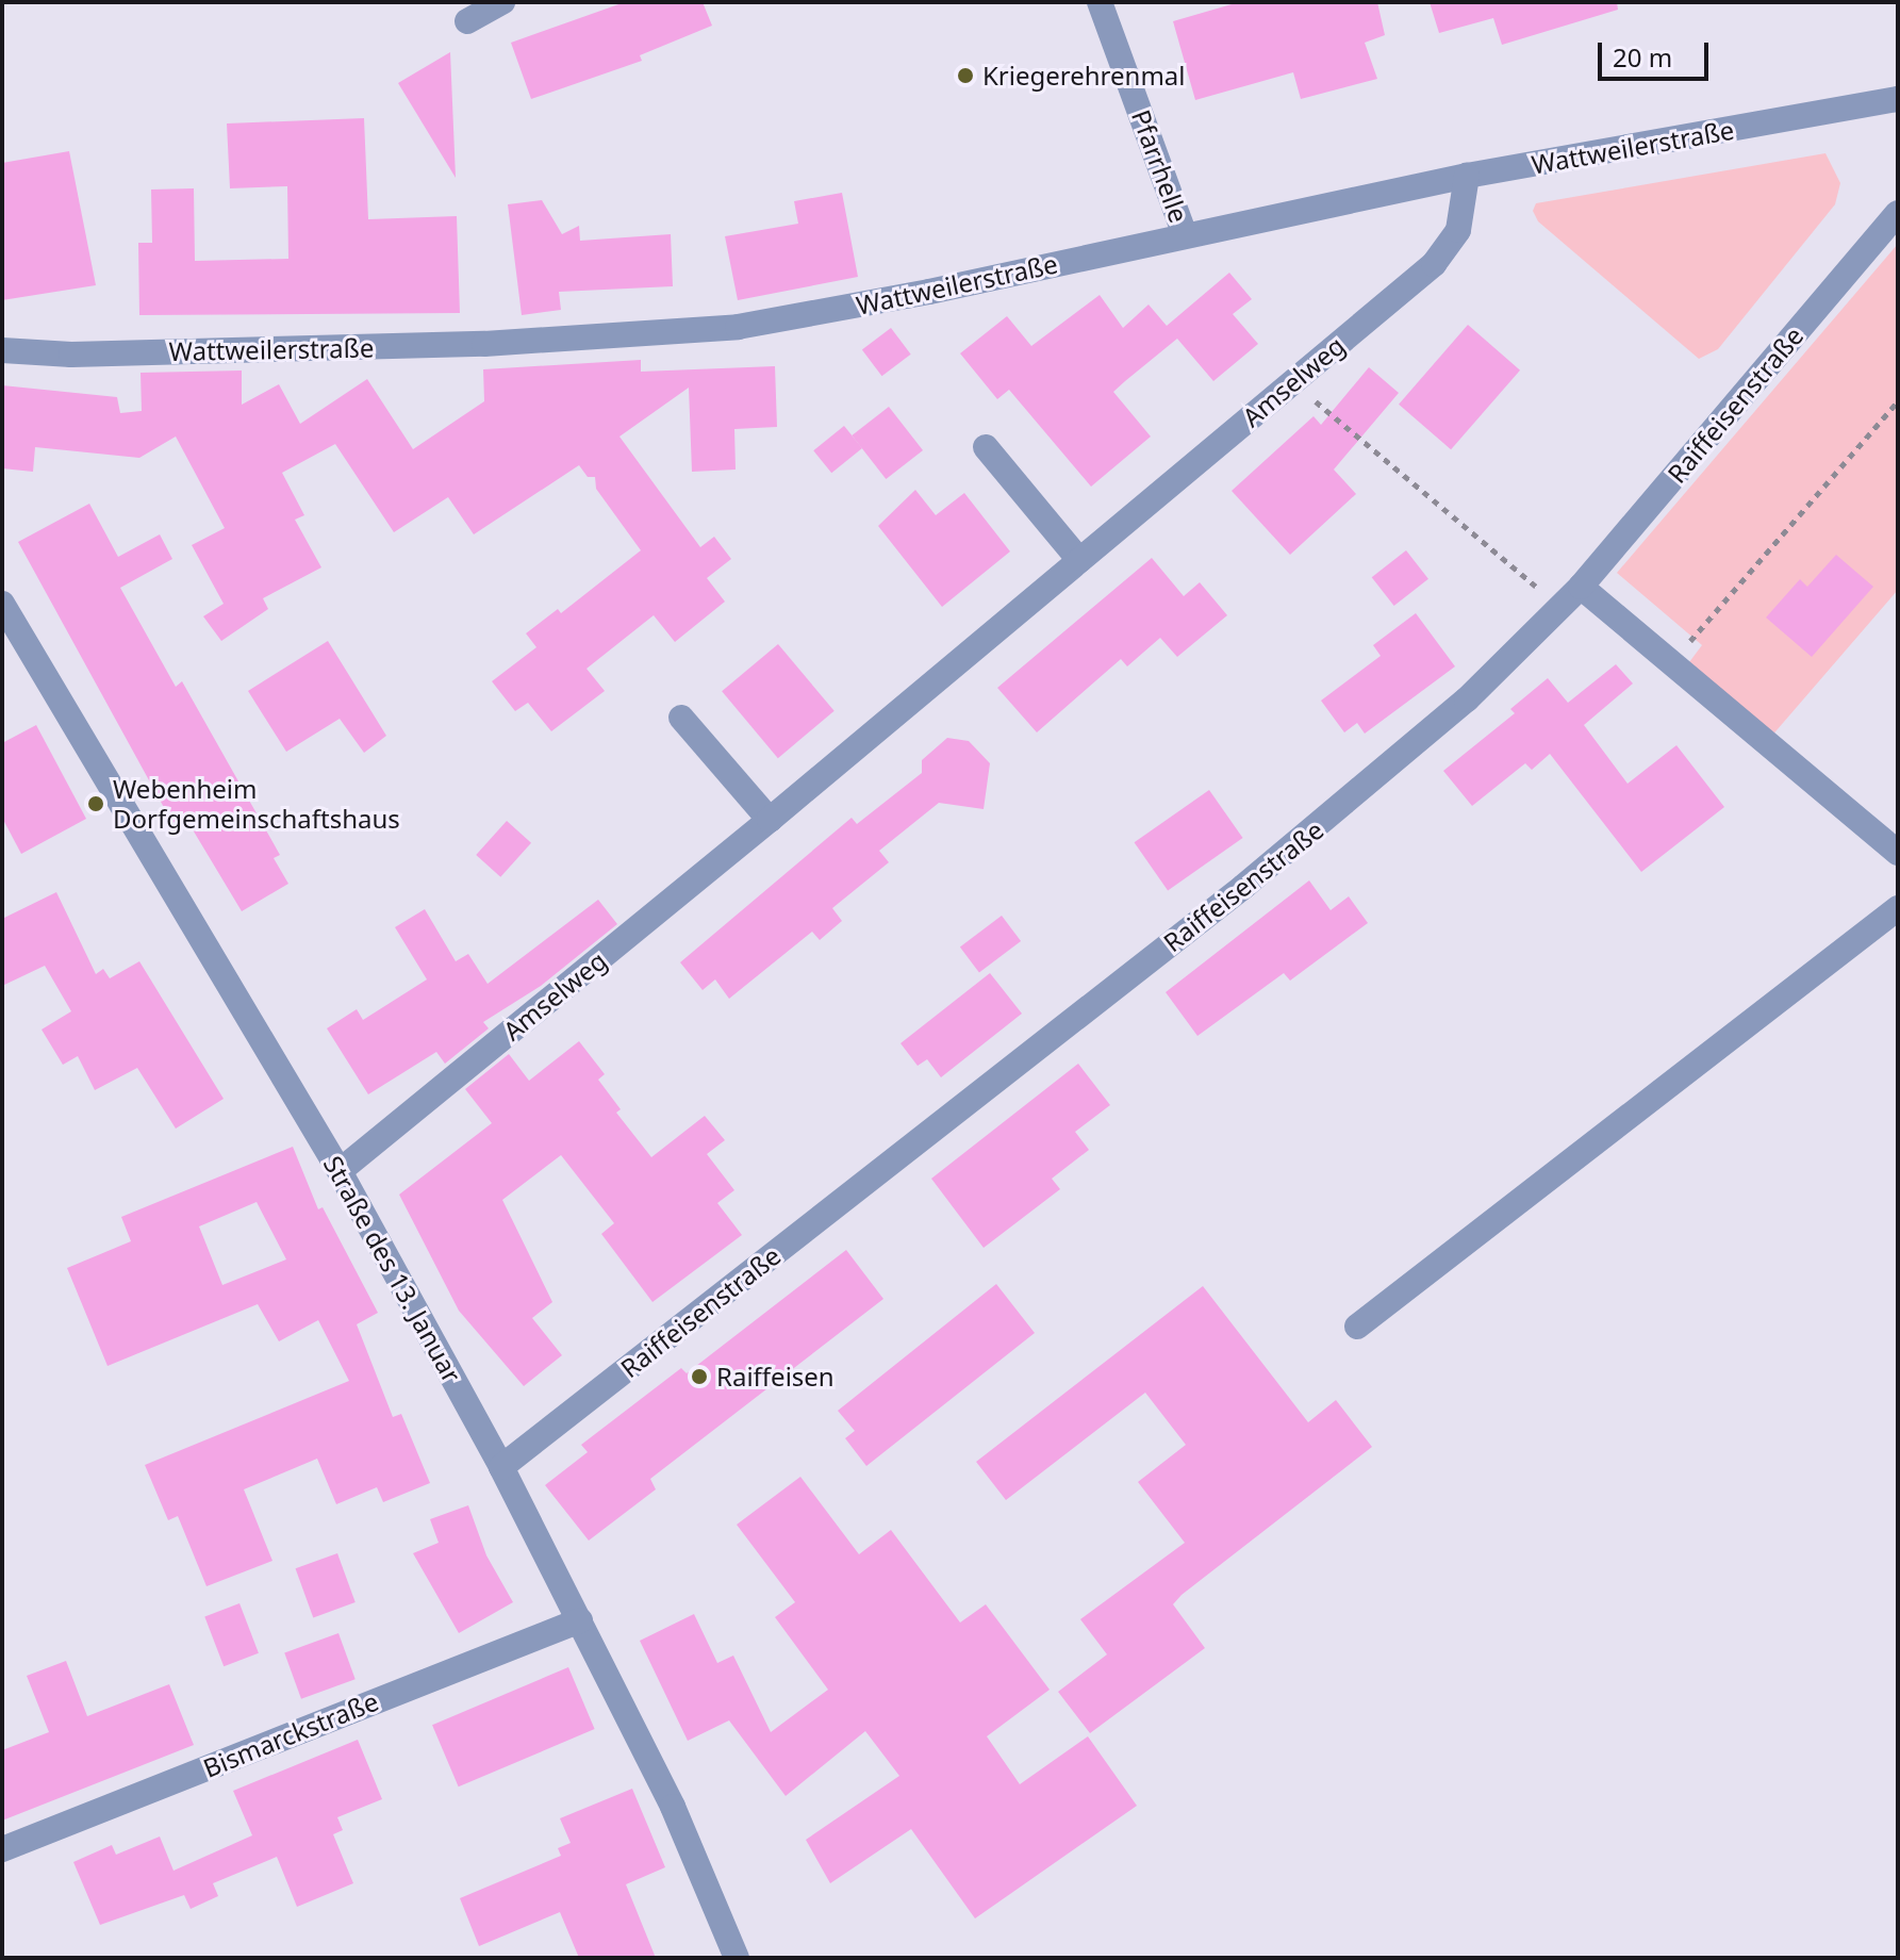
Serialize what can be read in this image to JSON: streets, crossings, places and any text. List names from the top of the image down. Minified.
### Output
{"streets":{"street":["Wattweilerstraße","Pfarrhelle","Amselweg","Raiffeisenstraße","Straße des 13. Januar","Bismarckstraße"]},"crossings":[["Wattweilerstraße","Pfarrhelle"],["Wattweilerstraße","Amselweg"],["Amselweg","Straße des 13. Januar"],["Raiffeisenstraße","Straße des 13. Januar"],["Straße des 13. Januar","Bismarckstraße"]],"places":["Kriegerehrenmal","Webenheim Dorfgemeinschaftshaus","Raiffeisen"],"scale_bar":"20 m"}
